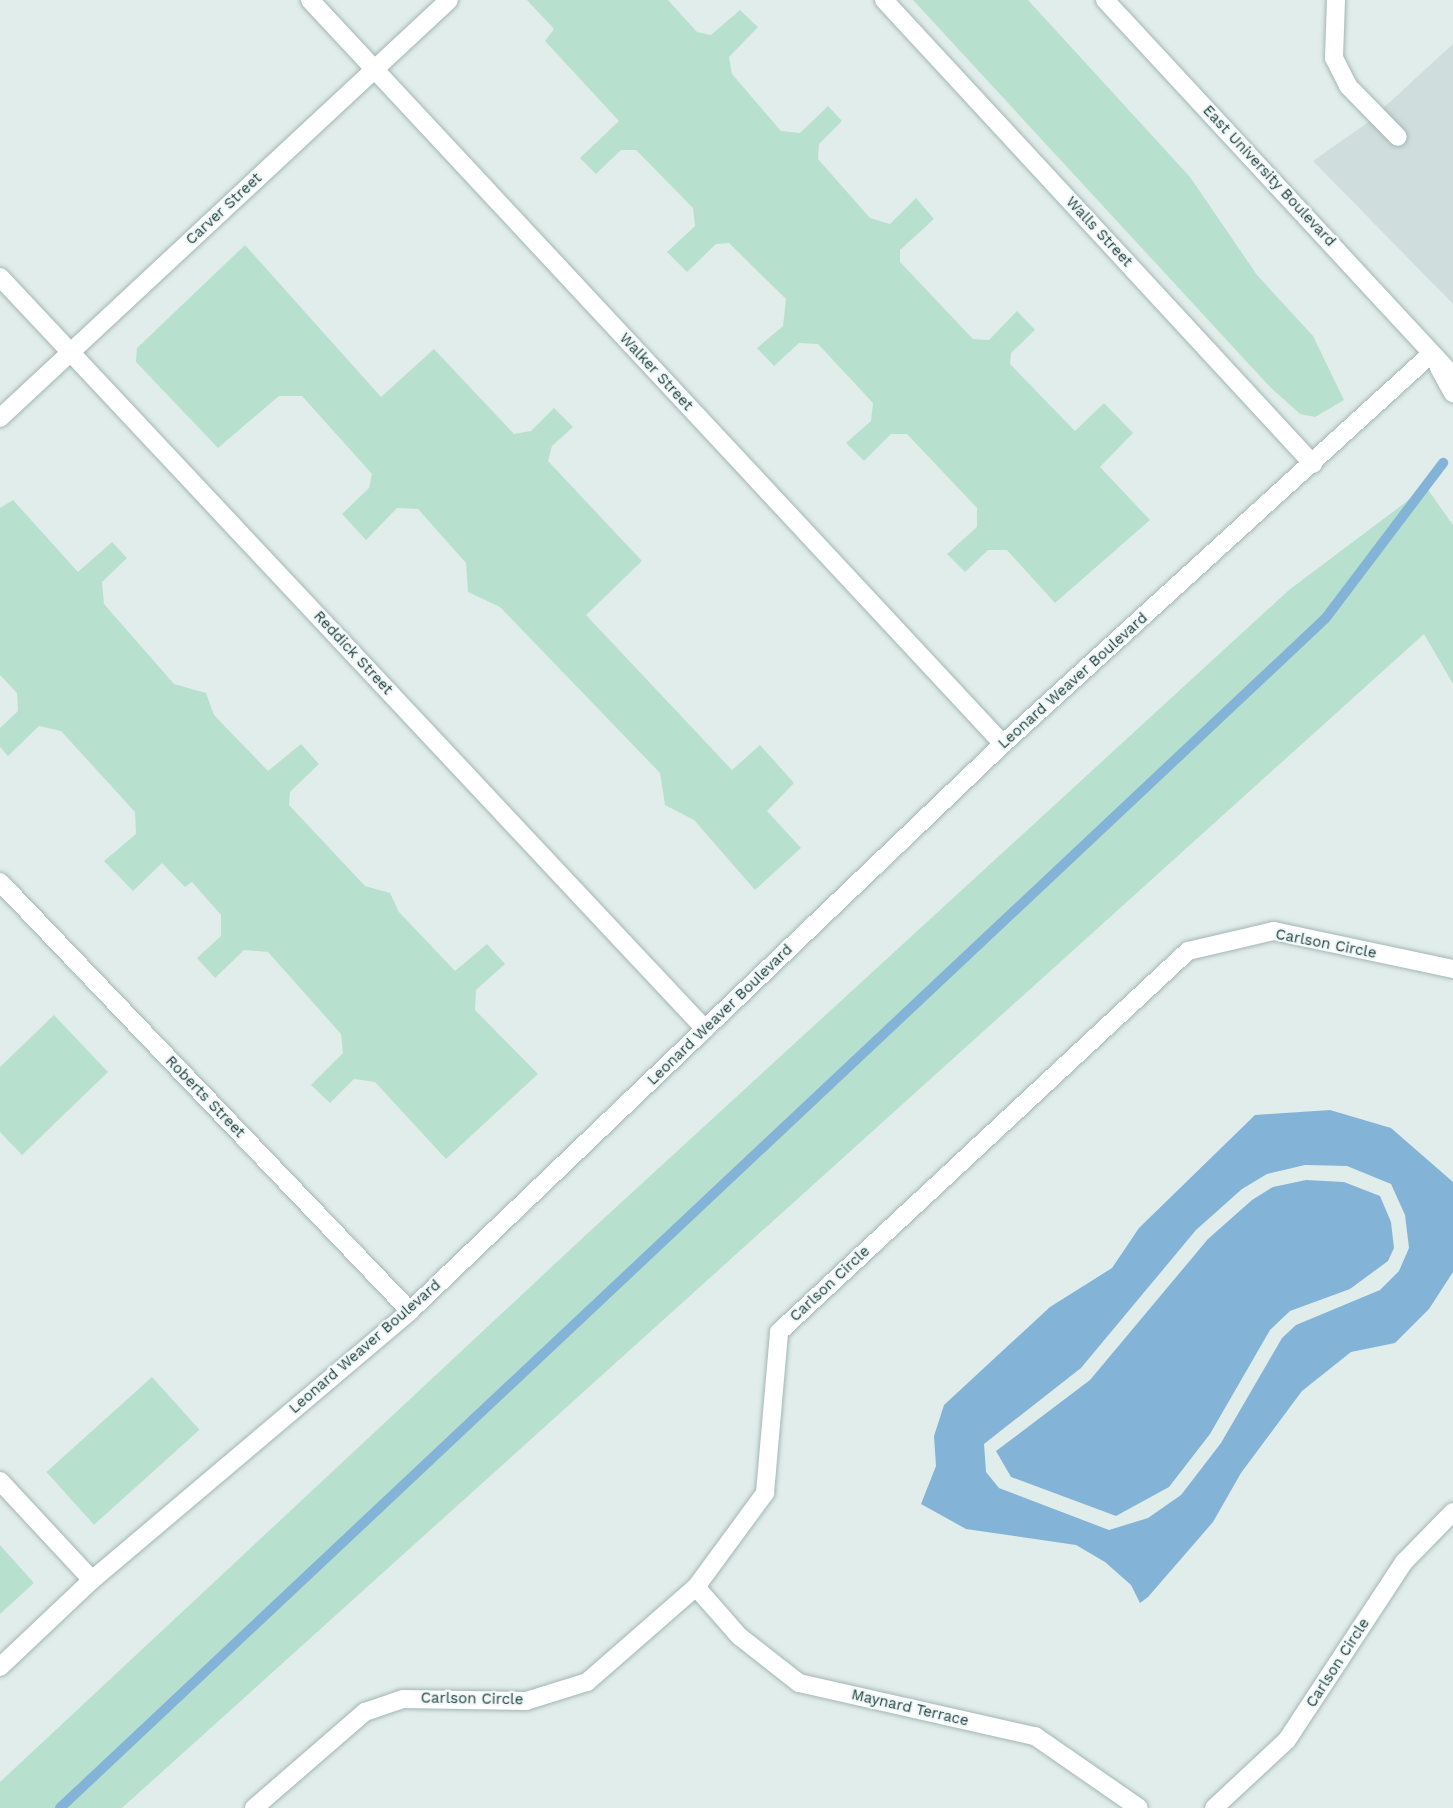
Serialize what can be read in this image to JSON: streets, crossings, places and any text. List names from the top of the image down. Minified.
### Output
{"streets":{"street":["East University Boulevard","Carver Street","Walls Street","Walker Street","Reddick Street","Leonard Weaver Boulevard","Carlson Circle","Roberts Street","Maynard Terrace"]},"crossings":[["East University Boulevard","Leonard Weaver Boulevard"],["Carver Street","Walker Street"],["Carver Street","Reddick Street"],["Walls Street","Leonard Weaver Boulevard"],["Walker Street","Leonard Weaver Boulevard"],["Reddick Street","Leonard Weaver Boulevard"],["Leonard Weaver Boulevard","Roberts Street"],["Carlson Circle","Maynard Terrace"]]}
